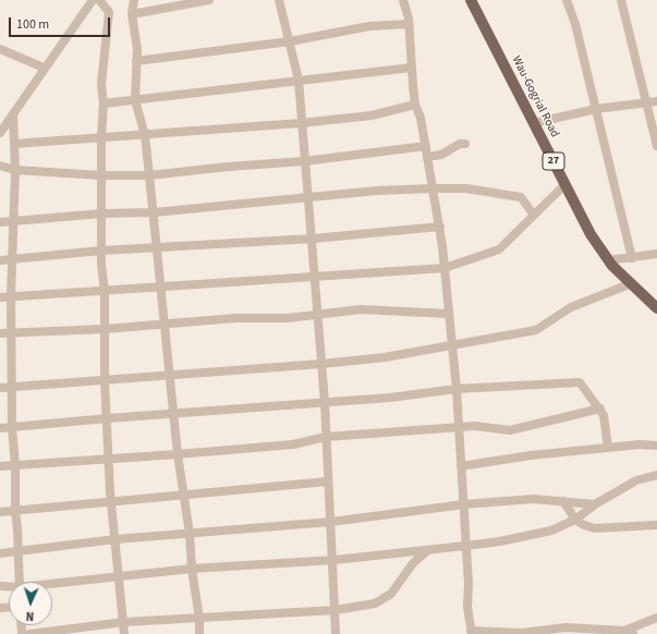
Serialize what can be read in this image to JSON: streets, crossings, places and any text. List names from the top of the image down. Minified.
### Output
{"streets":{"main road":["Wau-Gogrial Road","27"]},"scale_bar":"100 m","north":"bottom"}
